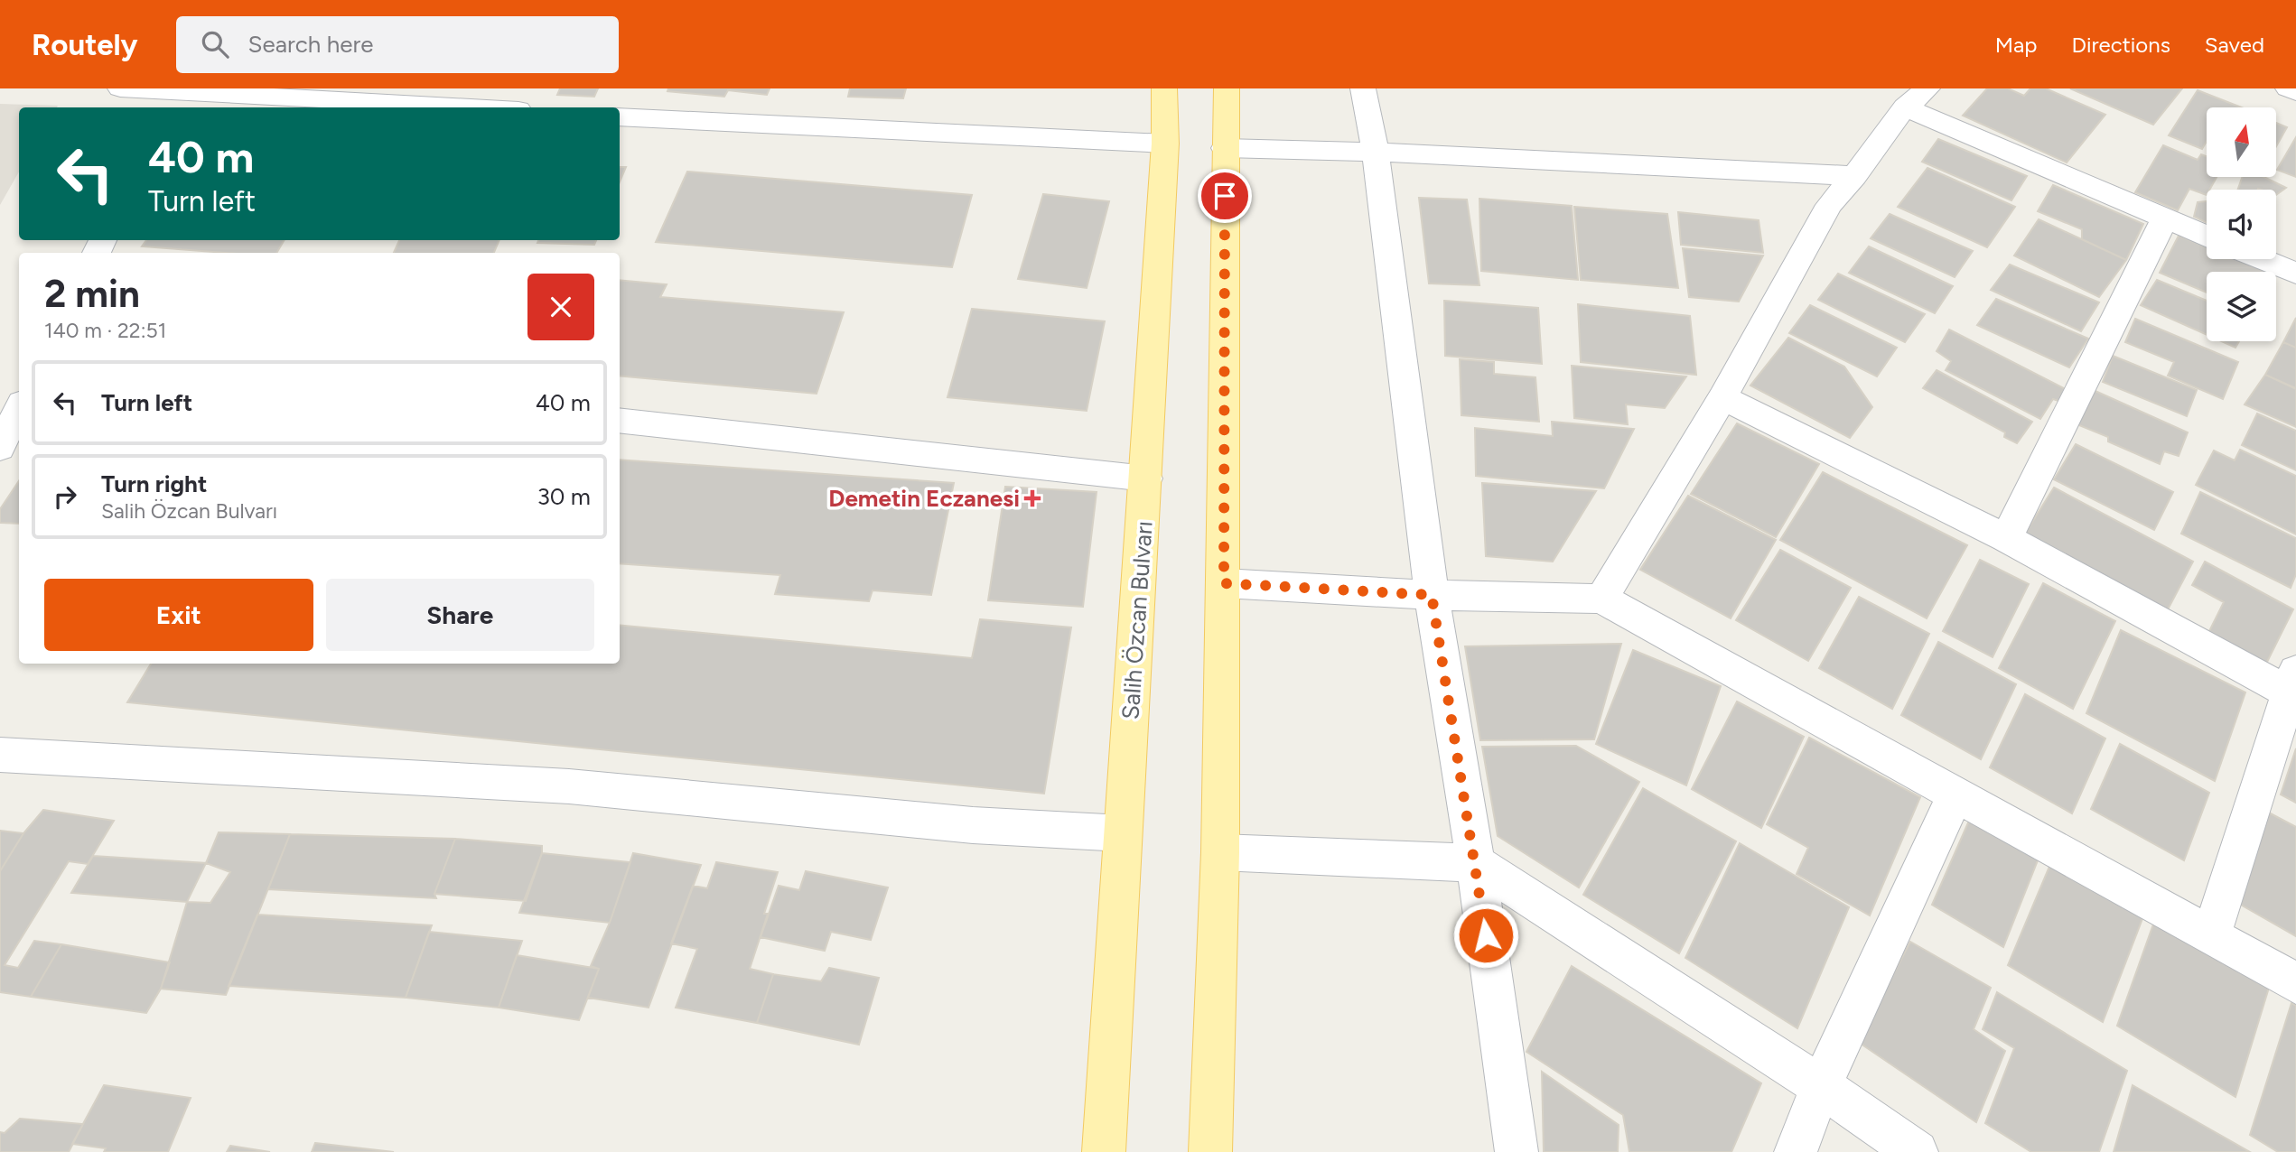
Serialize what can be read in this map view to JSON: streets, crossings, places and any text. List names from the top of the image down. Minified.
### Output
{"streets":{"main road":["Salih Özcan Bulvarı"]},"places":{"health":["Demetin Eczanesi"]},"north":"top","page":{"header":"Routely","search":"Search here","nav":["Map","Directions","Saved"],"turn":["40 m","Turn left"],"heading":["2 min","140 m · 22:51"],"list":[{"name":"Turn left","value":"40 m"},{"name":"Turn right","note":"Salih Özcan Bulvarı","value":"30 m"}],"buttons":["Exit","Share"]}}
